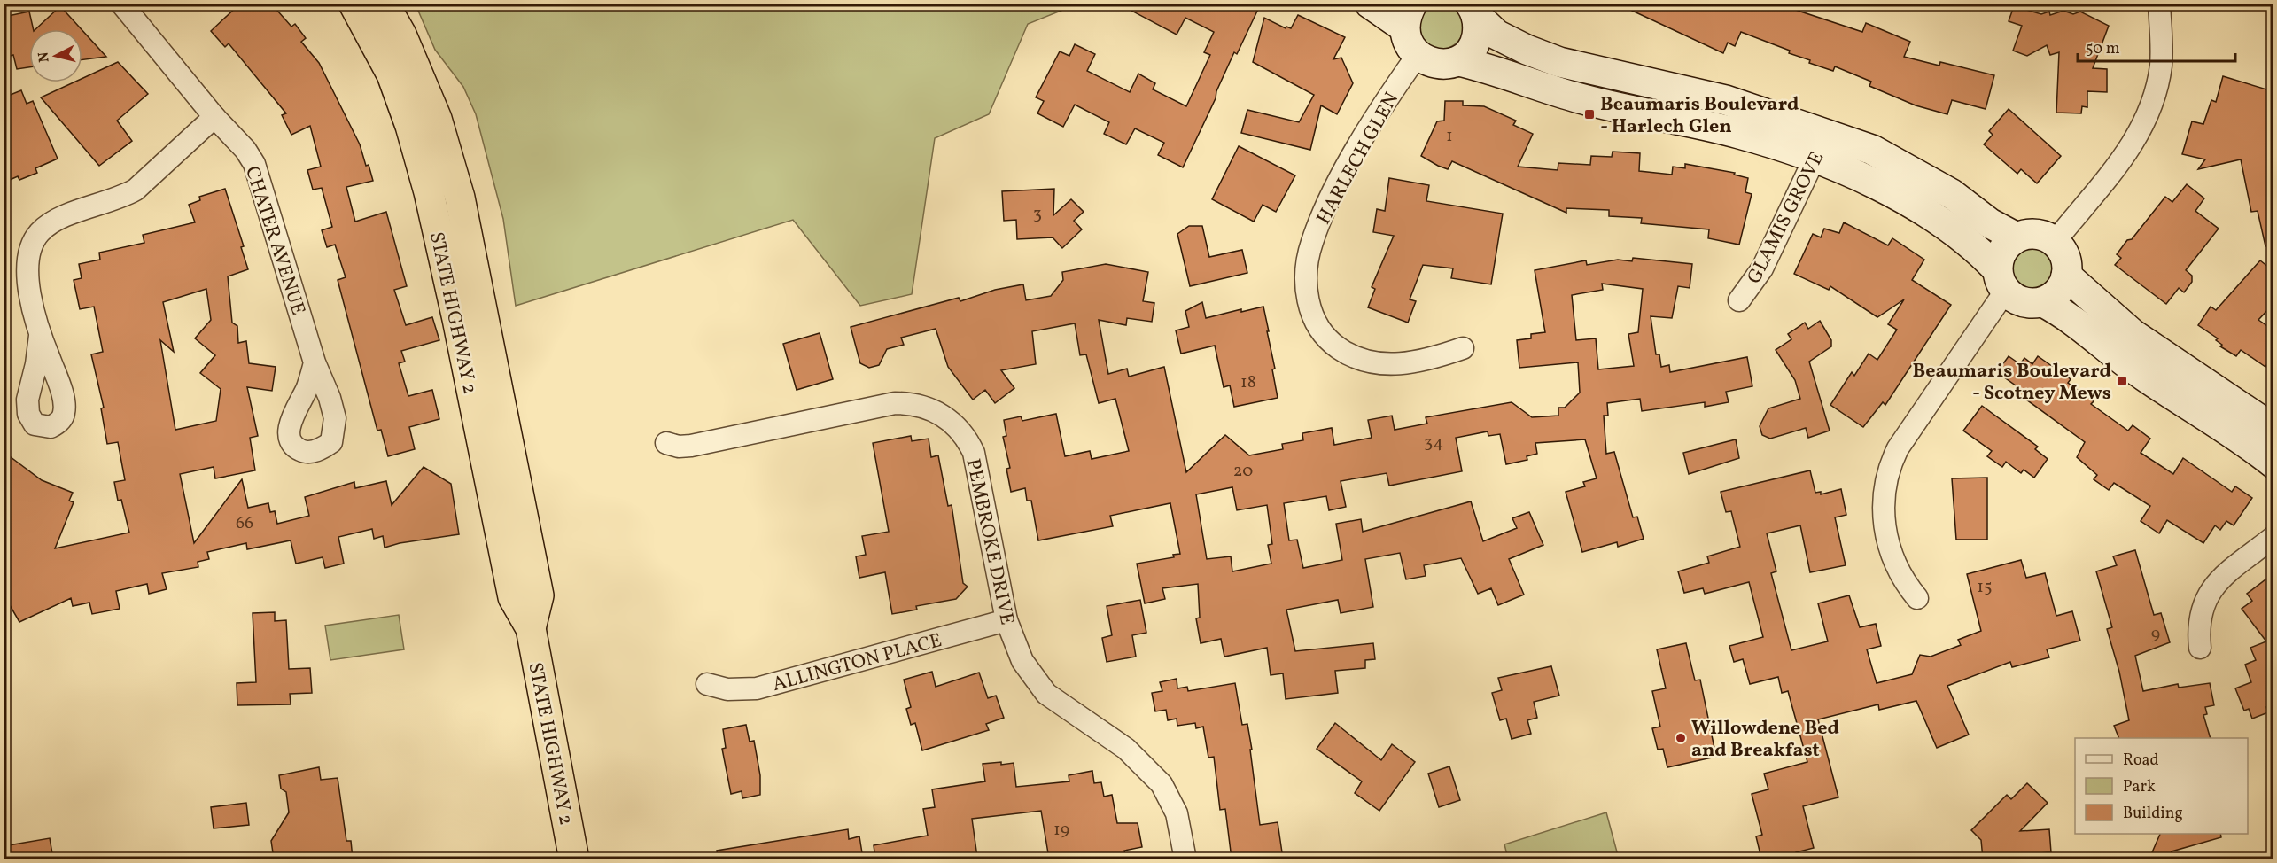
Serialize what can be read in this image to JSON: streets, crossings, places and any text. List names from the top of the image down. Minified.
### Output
{"streets":{"highway":["STATE HIGHWAY 2"],"street":["HARLECH GLEN","GLAMIS GROVE","CHATER AVENUE","PEMBROKE DRIVE","ALLINGTON PLACE"]},"crossings":[["PEMBROKE DRIVE","ALLINGTON PLACE"]],"places":{"transit":["Beaumaris Boulevard - Harlech Glen","Beaumaris Boulevard - Scotney Mews"],"other":["Willowdene Bed and Breakfast"]},"house_numbers":["1","3","18","34","20","66","15","9","19"],"legend":["Road","Park","Building"],"scale_bar":"50 m","north":"left"}
